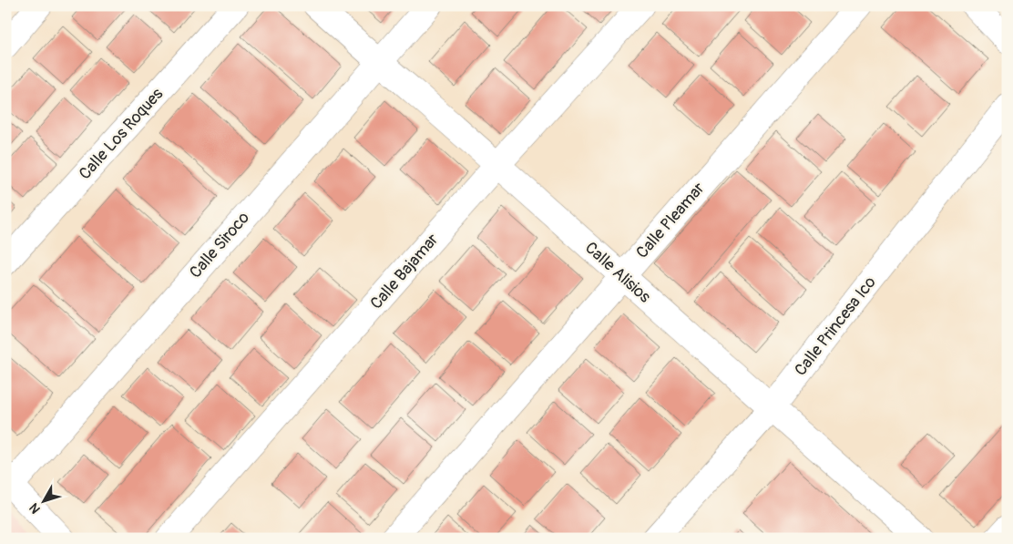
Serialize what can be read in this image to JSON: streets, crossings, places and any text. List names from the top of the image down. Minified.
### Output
{"streets":{"street":["Calle Los Roques","Calle Pleamar","Calle Siroco","Calle Bajamar","Calle Alisios","Calle Princesa Ico"]},"crossings":[["Calle Pleamar","Calle Alisios"],["Calle Siroco","Calle Alisios"],["Calle Bajamar","Calle Alisios"],["Calle Alisios","Calle Princesa Ico"]],"north":"bottom left"}
